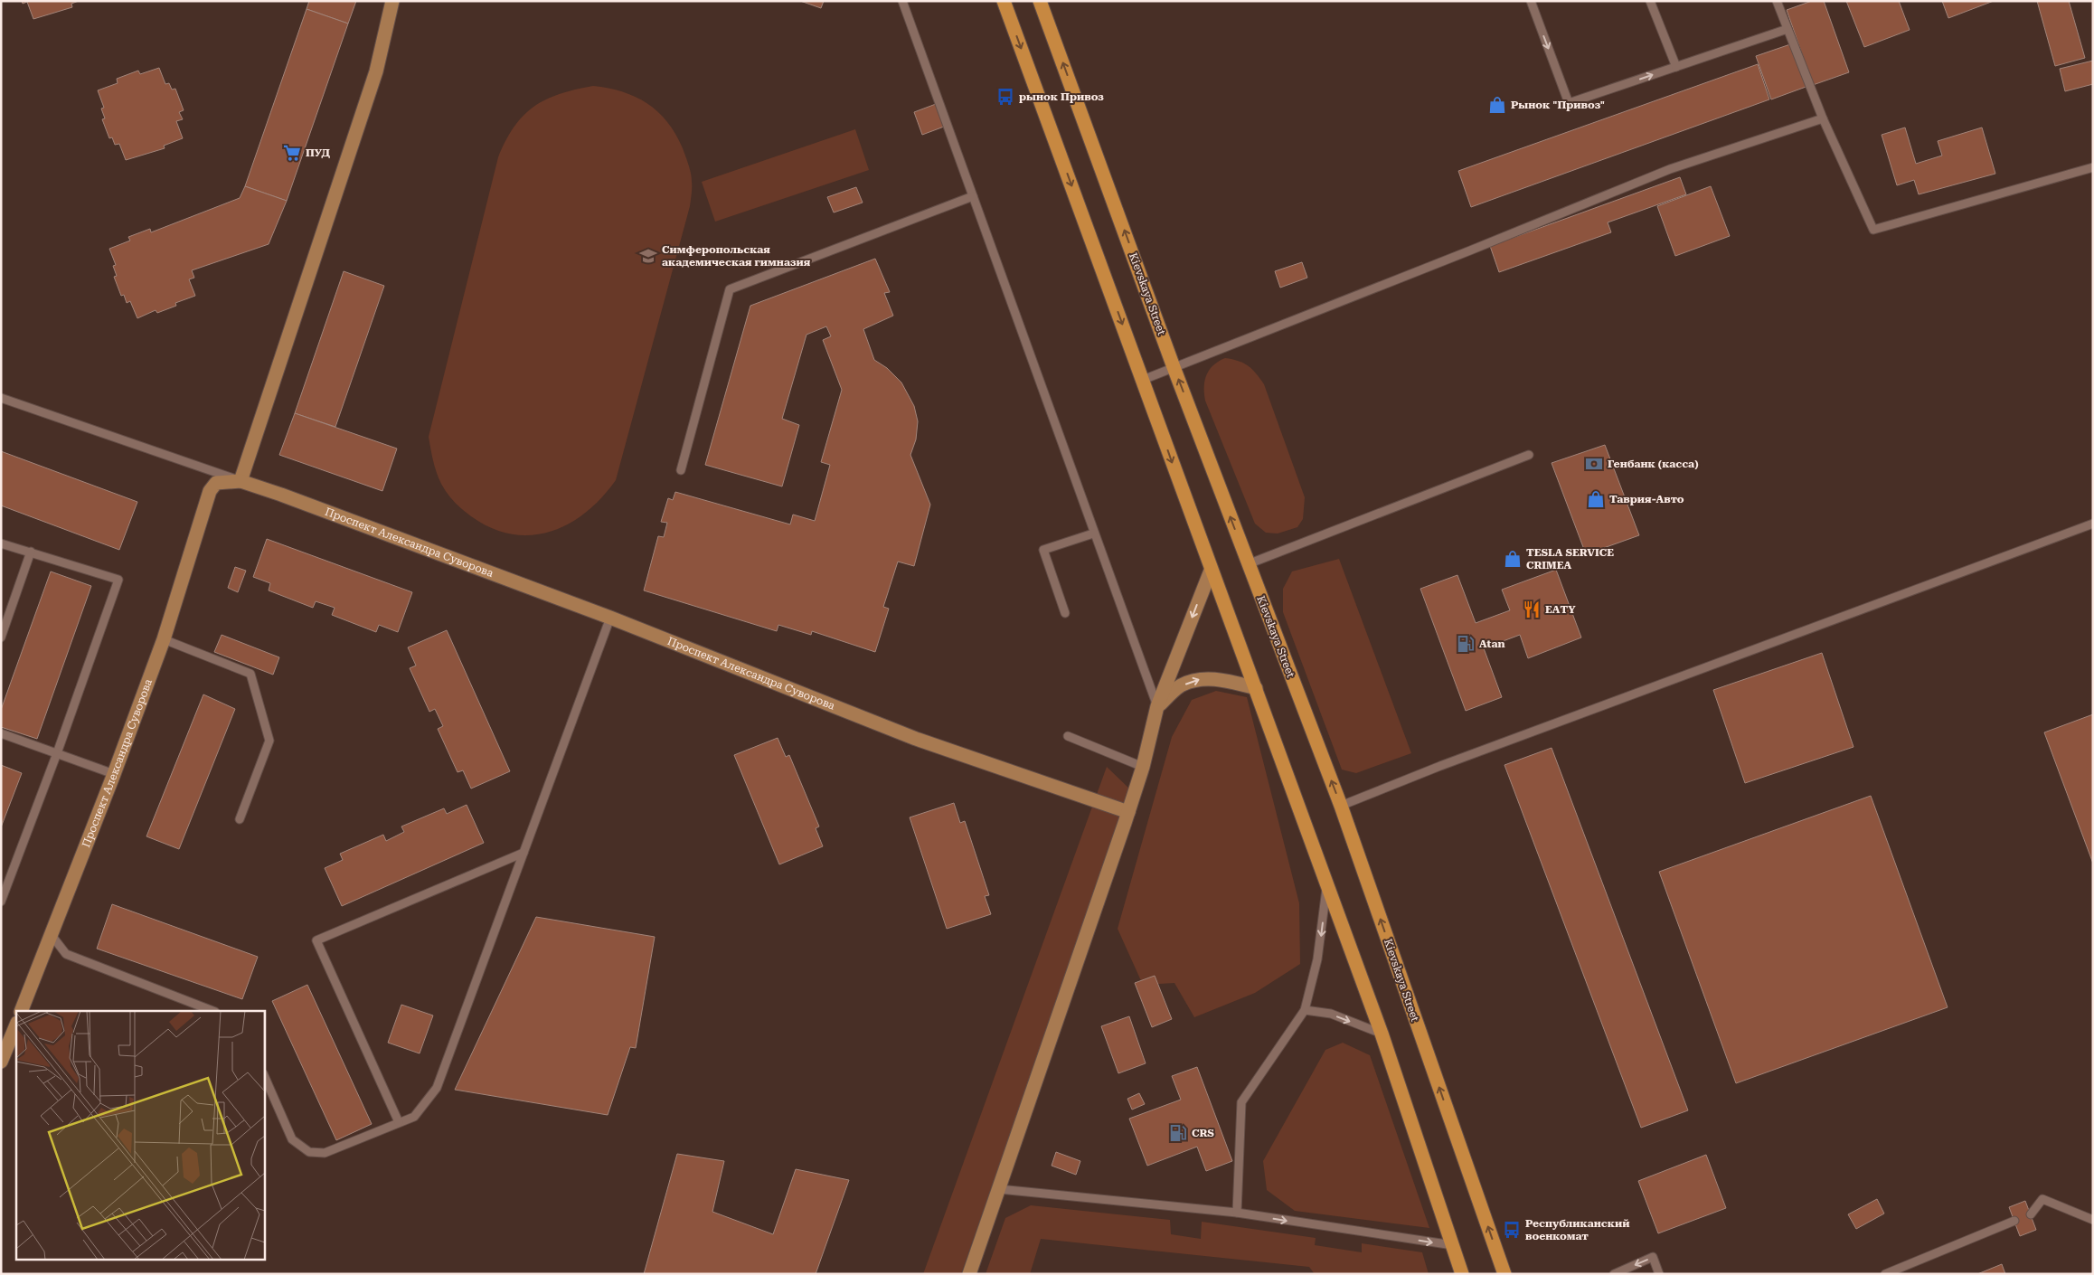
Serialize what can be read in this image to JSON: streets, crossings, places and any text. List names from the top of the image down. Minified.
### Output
{"streets":{"main road":["Kievskaya Street"],"street":["Проспект Александра Суворова"]},"places":{"bus stop":["рынок Привоз","Республиканский военкомат"],"shop":["Рынок \"Привоз\"","Таврия-Авто","TESLA SERVICE CRIMEA"],"supermarket":["ПУД"],"school or university":["Симферопольская академическая гимназия"],"bank":["Генбанк (касса)"],"restaurant":["EАTY"],"fuel station":["Atan","CRS"]}}
